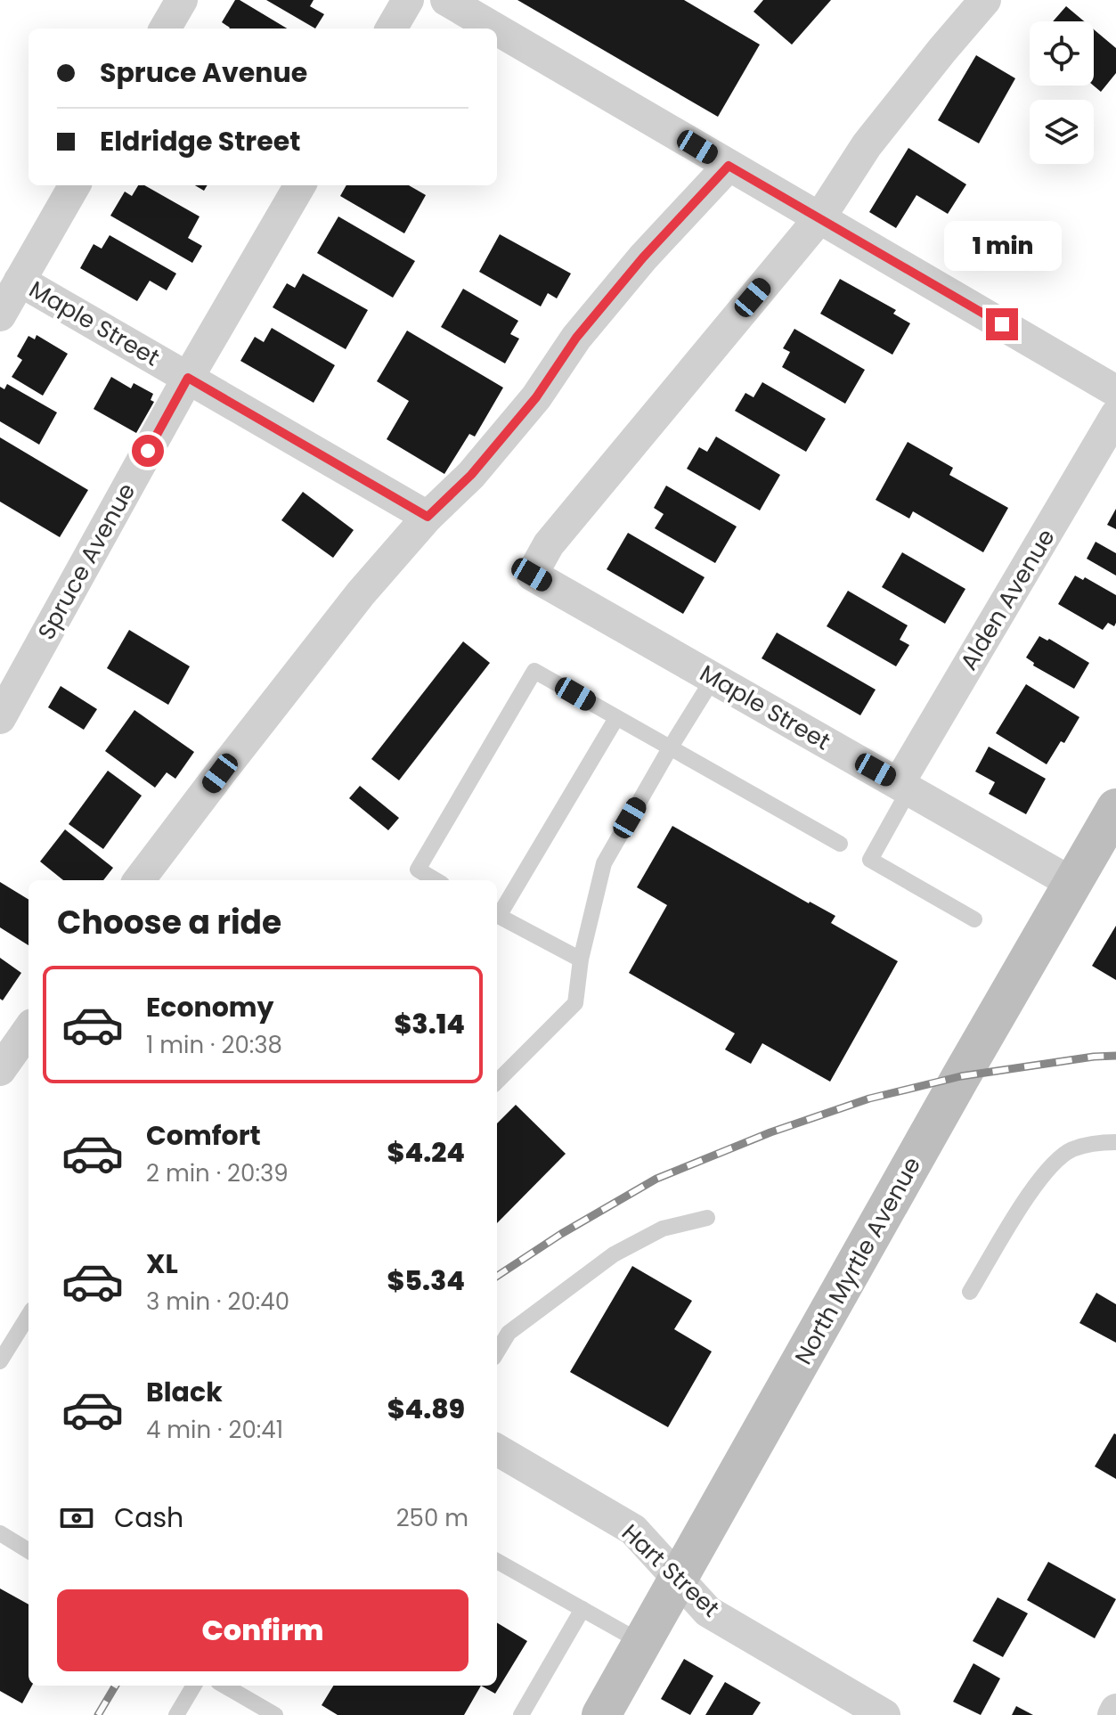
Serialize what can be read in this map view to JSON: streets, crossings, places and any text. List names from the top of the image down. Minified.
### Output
{"streets":{"main road":["North Myrtle Avenue"],"street":["Maple Street","Spruce Avenue","Alden Avenue","Hart Street"]},"crossings":[["Maple Street","Spruce Avenue"],["Maple Street","Alden Avenue"],["Maple Street","North Myrtle Avenue"],["North Myrtle Avenue","Hart Street"]],"page":{"banner":["Spruce Avenue","Eldridge Street"],"bubble":"1 min","heading":"Choose a ride","list":[{"name":"Economy","note":"1 min · 20:38","value":"$3.14"},{"name":"Comfort","note":"2 min · 20:39","value":"$4.24"},{"name":"XL","note":"3 min · 20:40","value":"$5.34"},{"name":"Black","note":"4 min · 20:41","value":"$4.89"}],"pay":["Cash","250 m"],"buttons":"Confirm"}}
